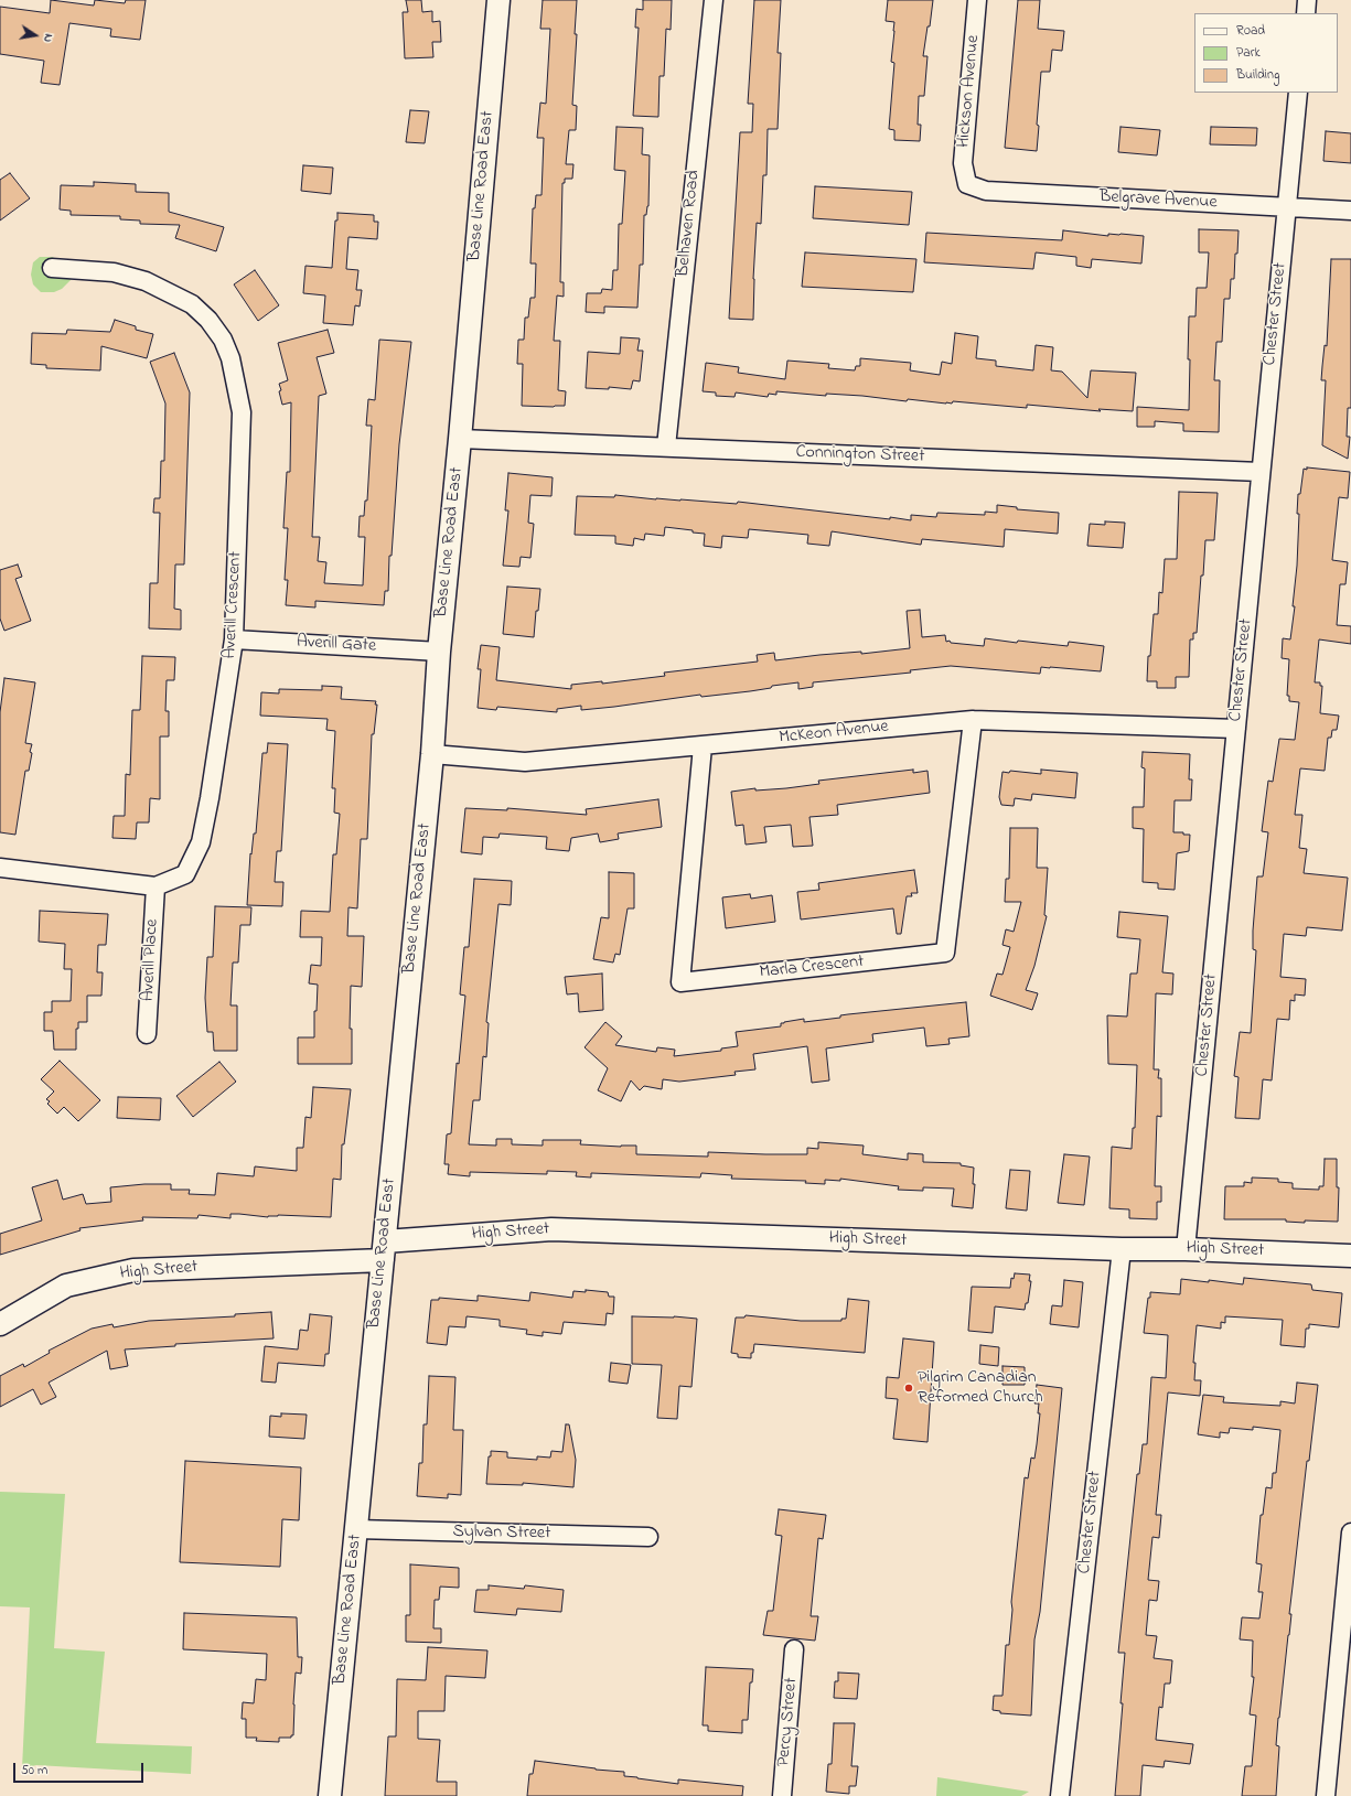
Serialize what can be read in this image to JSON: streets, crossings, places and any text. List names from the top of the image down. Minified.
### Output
{"streets":{"street":["Hickson Avenue","Base Line Road East","Belgrave Avenue","Belhaven Road","Chester Street","Connington Street","Averill Crescent","Averill Gate","McKeon Avenue","Averill Place","Marla Crescent","High Street","Sylvan Street","Percy Street"]},"crossings":[["Hickson Avenue","Belgrave Avenue"],["Base Line Road East","Connington Street"],["Base Line Road East","Averill Gate"],["Base Line Road East","McKeon Avenue"],["Base Line Road East","High Street"],["Base Line Road East","Sylvan Street"],["Belgrave Avenue","Chester Street"],["Belhaven Road","Connington Street"],["Chester Street","Connington Street"],["Chester Street","McKeon Avenue"],["Chester Street","High Street"],["Averill Crescent","Averill Gate"],["Averill Crescent","Averill Place"],["McKeon Avenue","Marla Crescent"]],"places":["Pilgrim Canadian Reformed Church"],"legend":["Road","Park","Building"],"scale_bar":"50 m","north":"right"}
